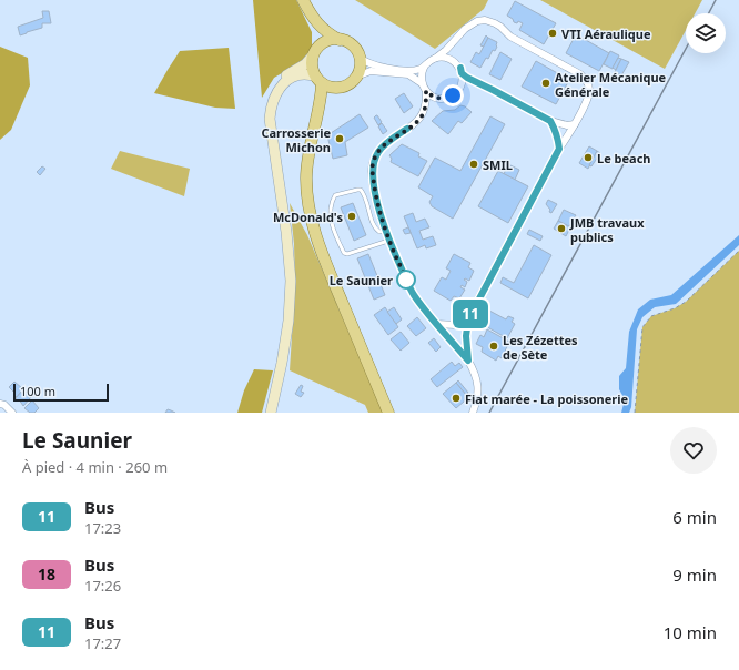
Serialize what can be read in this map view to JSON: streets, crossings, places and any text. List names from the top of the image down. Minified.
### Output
{"places":["VTI Aéraulique","Atelier Mécanique Générale","Carrosserie Michon","Le beach","SMIL","McDonald's","JMB travaux publics","Le Saunier","Les Zézettes de Sète","Fiat marée - La poissonerie"],"lines":["bus line 11"],"scale_bar":"100 m","page":{"on_map":"11","scale":"100 m","heading":["Le Saunier","À pied · 4 min · 260 m"],"list":[{"mark":"11","name":"Bus","note":"17:23","value":"6 min"},{"mark":"18","name":"Bus","note":"17:26","value":"9 min"},{"mark":"11","name":"Bus","note":"17:27","value":"10 min"}]}}
